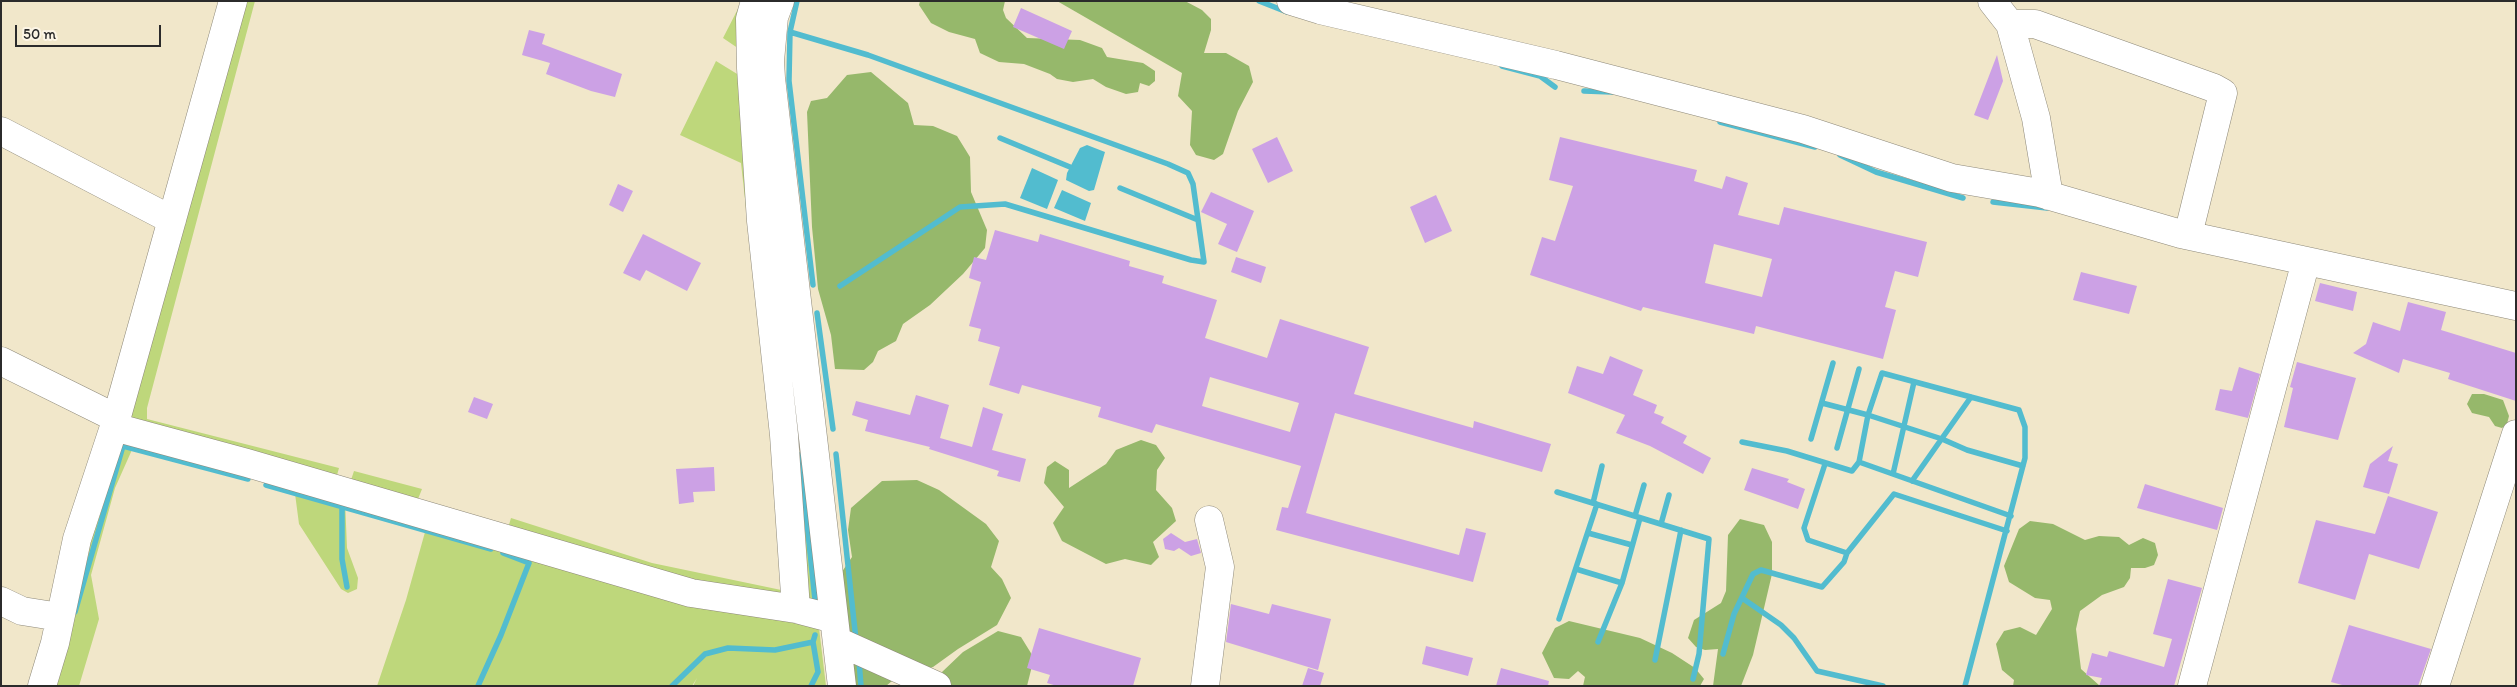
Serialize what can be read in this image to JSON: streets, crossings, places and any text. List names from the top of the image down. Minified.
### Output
{"scale_bar":"50 m"}
